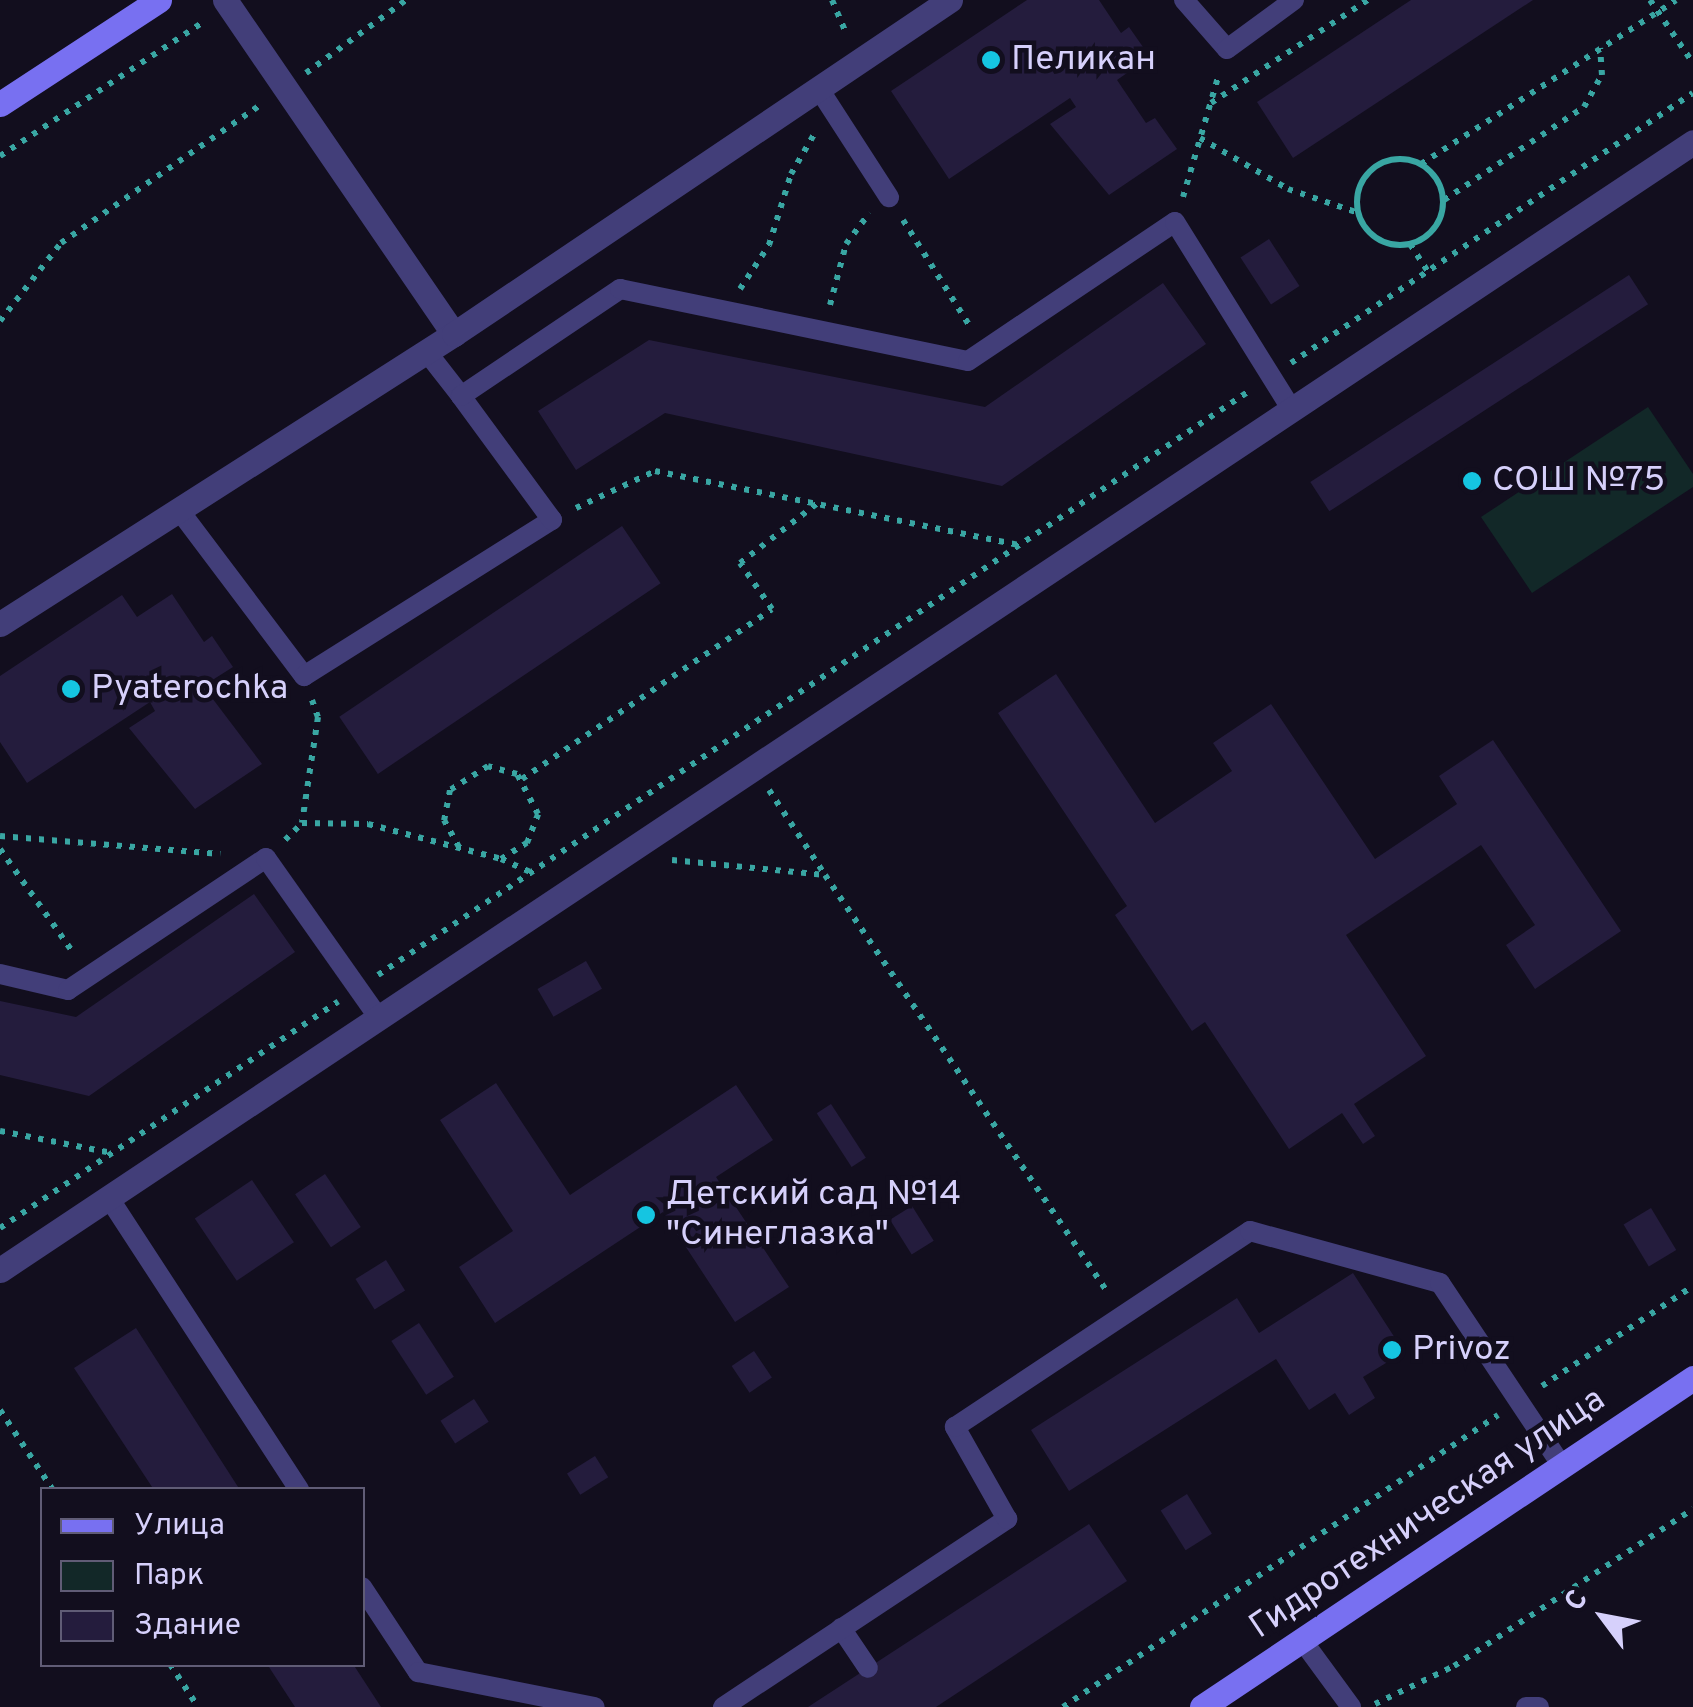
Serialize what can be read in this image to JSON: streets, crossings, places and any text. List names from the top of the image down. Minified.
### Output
{"streets":{"main road":["Гидротехническая улица"]},"places":["Пеликан","СОШ №75","Pyaterochka","Детский сад №14 \"Синеглазка\"","Privoz"],"legend":["Улица","Парк","Здание"],"north":"top left"}
